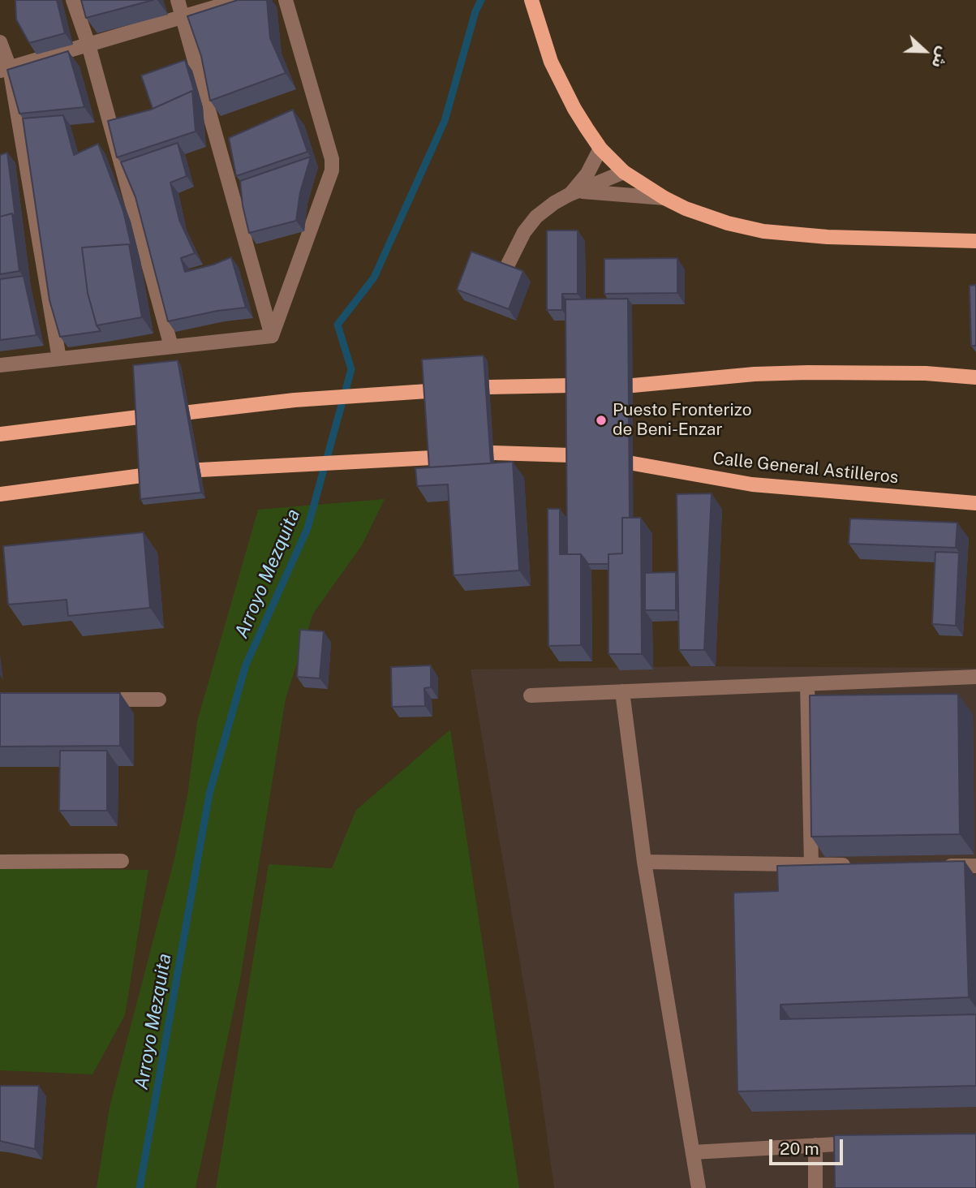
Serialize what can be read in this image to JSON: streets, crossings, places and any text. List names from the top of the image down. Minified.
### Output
{"streets":{"main road":["Calle General Astilleros"]},"water":["Arroyo Mezquita"],"places":["Puesto Fronterizo de Beni-Enzar"],"scale_bar":"20 m","north":"right"}
